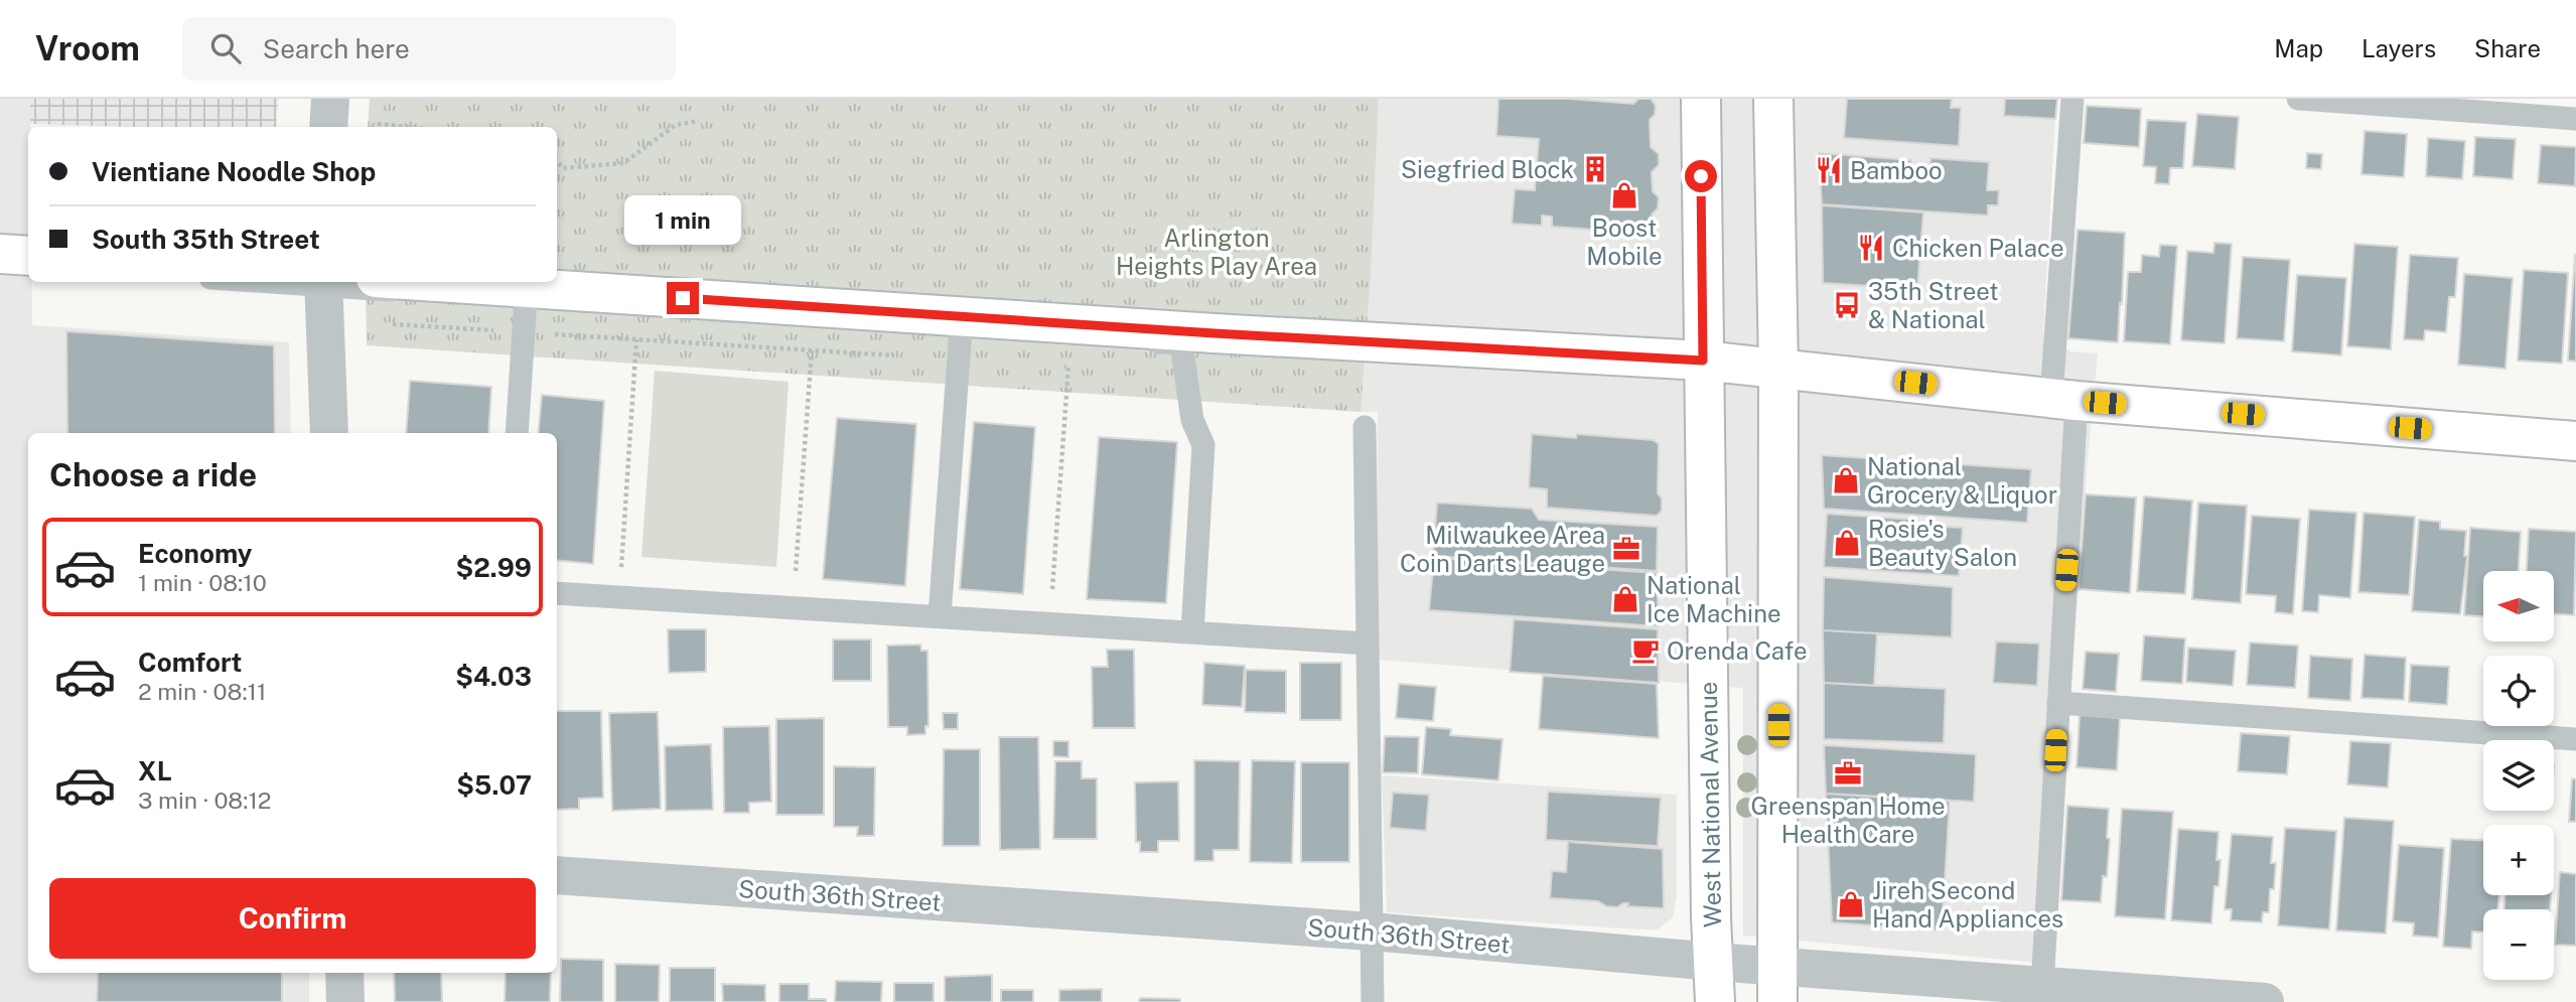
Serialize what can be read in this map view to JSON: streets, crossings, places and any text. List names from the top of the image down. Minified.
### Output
{"streets":{"main road":["West National Avenue"],"street":["South 36th Street"]},"crossings":[["West National Avenue","South 36th Street"]],"parks":["Arlington Heights Play Area"],"places":{"building":["Siegfried Block"],"restaurant":["Bamboo","Chicken Palace"],"shop":["Boost Mobile","National Grocery & Liquor","Rosie's Beauty Salon","National Ice Machine","Jireh Second Hand Appliances"],"bus stop":["35th Street & National"],"office":["Milwaukee Area Coin Darts Leauge","Greenspan Home Health Care"],"cafe":["Orenda Cafe"]},"north":"left","page":{"header":"Vroom","search":"Search here","nav":["Map","Layers","Share"],"banner":["Vientiane Noodle Shop","South 35th Street"],"bubble":"1 min","heading":"Choose a ride","list":[{"name":"Economy","note":"1 min · 08:10","value":"$2.99"},{"name":"Comfort","note":"2 min · 08:11","value":"$4.03"},{"name":"XL","note":"3 min · 08:12","value":"$5.07"}],"map_buttons":["+","−"],"buttons":"Confirm"}}
